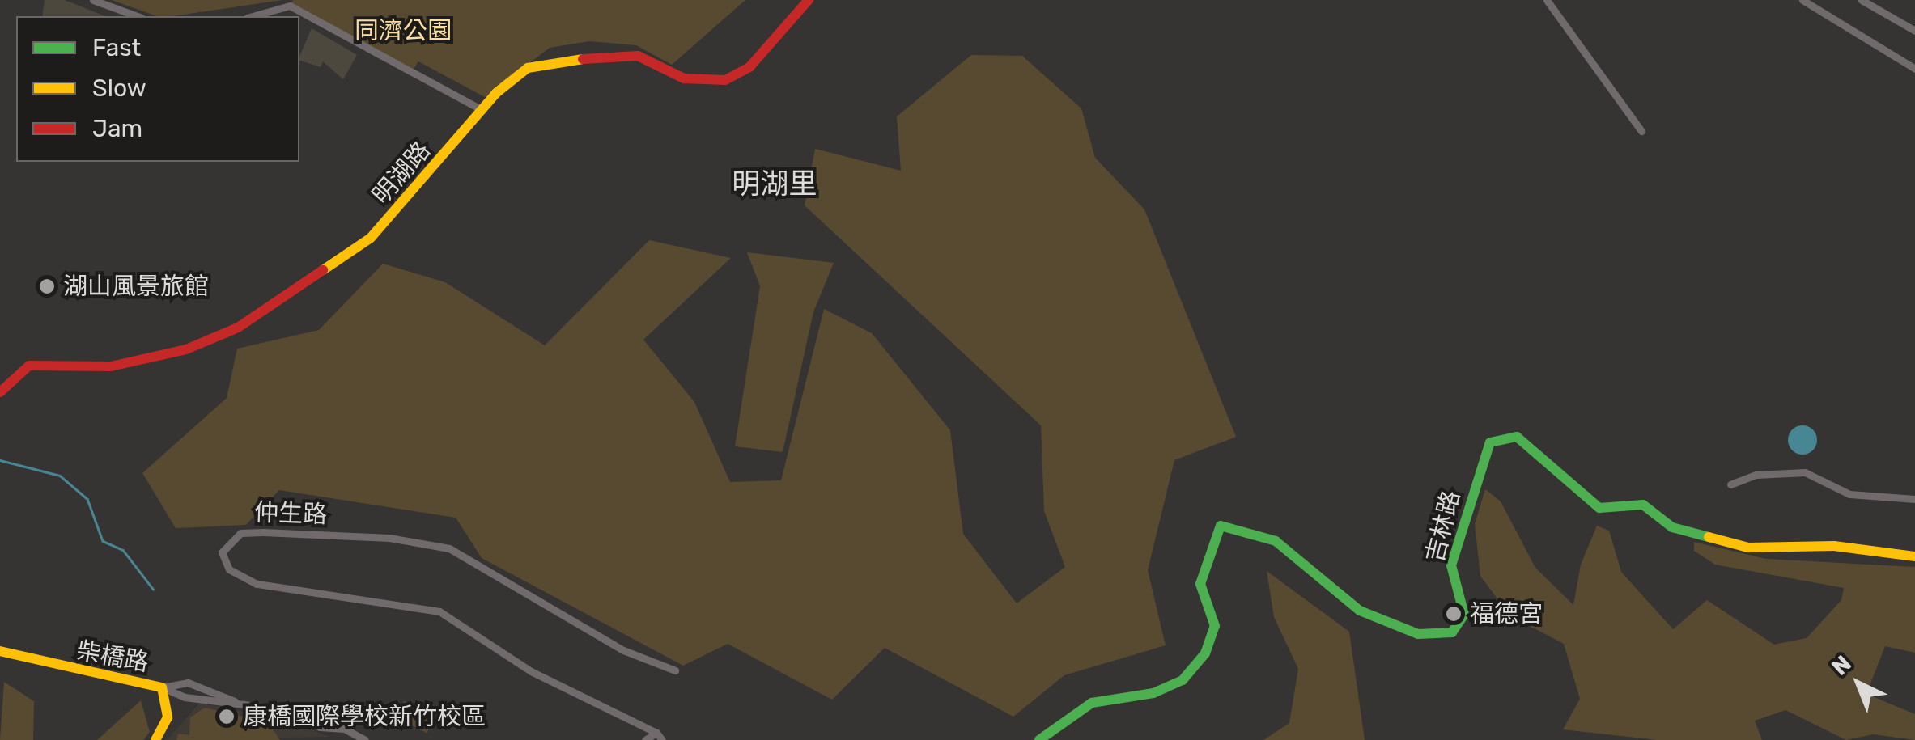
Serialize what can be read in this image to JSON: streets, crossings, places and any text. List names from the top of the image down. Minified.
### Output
{"streets":{"street":["明湖路","仲生路","吉林路","柴橋路"]},"districts":["明湖里"],"parks":["同濟公園"],"places":["湖山風景旅館","福德宮","康橋國際學校新竹校區"],"legend":["Fast","Slow","Jam"],"north":"top left"}
